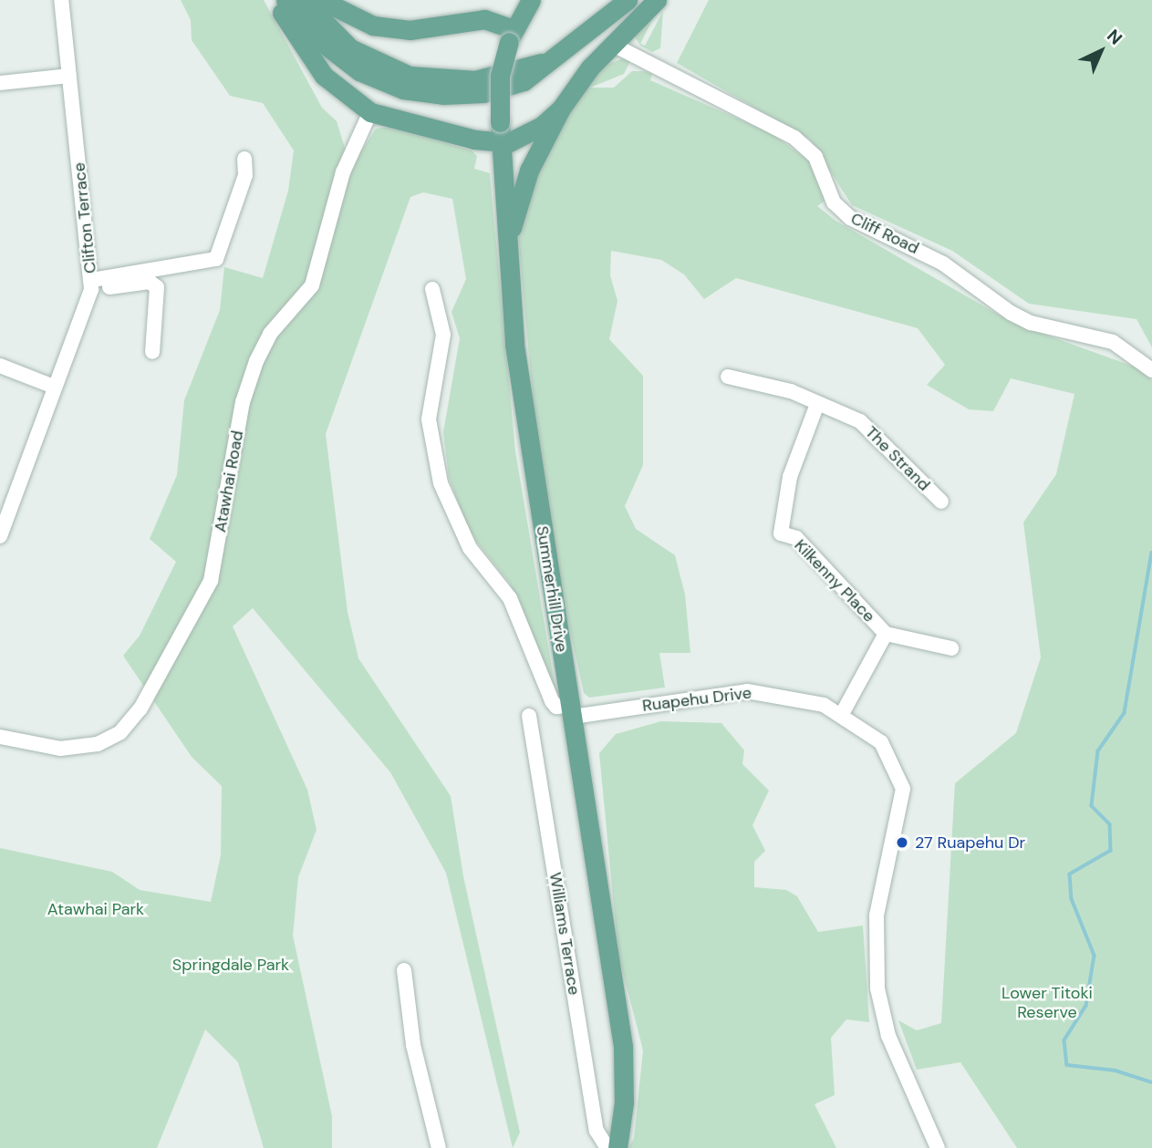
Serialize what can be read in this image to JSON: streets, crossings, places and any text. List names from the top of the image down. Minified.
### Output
{"streets":{"main road":["Summerhill Drive"],"street":["Clifton Terrace","Cliff Road","The Strand","Atawhai Road","Kilkenny Place","Ruapehu Drive","Williams Terrace"]},"crossings":[["The Strand","Kilkenny Place"],["Kilkenny Place","Ruapehu Drive"],["Summerhill Drive","Ruapehu Drive"]],"parks":["Atawhai Park","Springdale Park","Lower Titoki Reserve"],"places":["27 Ruapehu Dr"],"north":"top right"}
